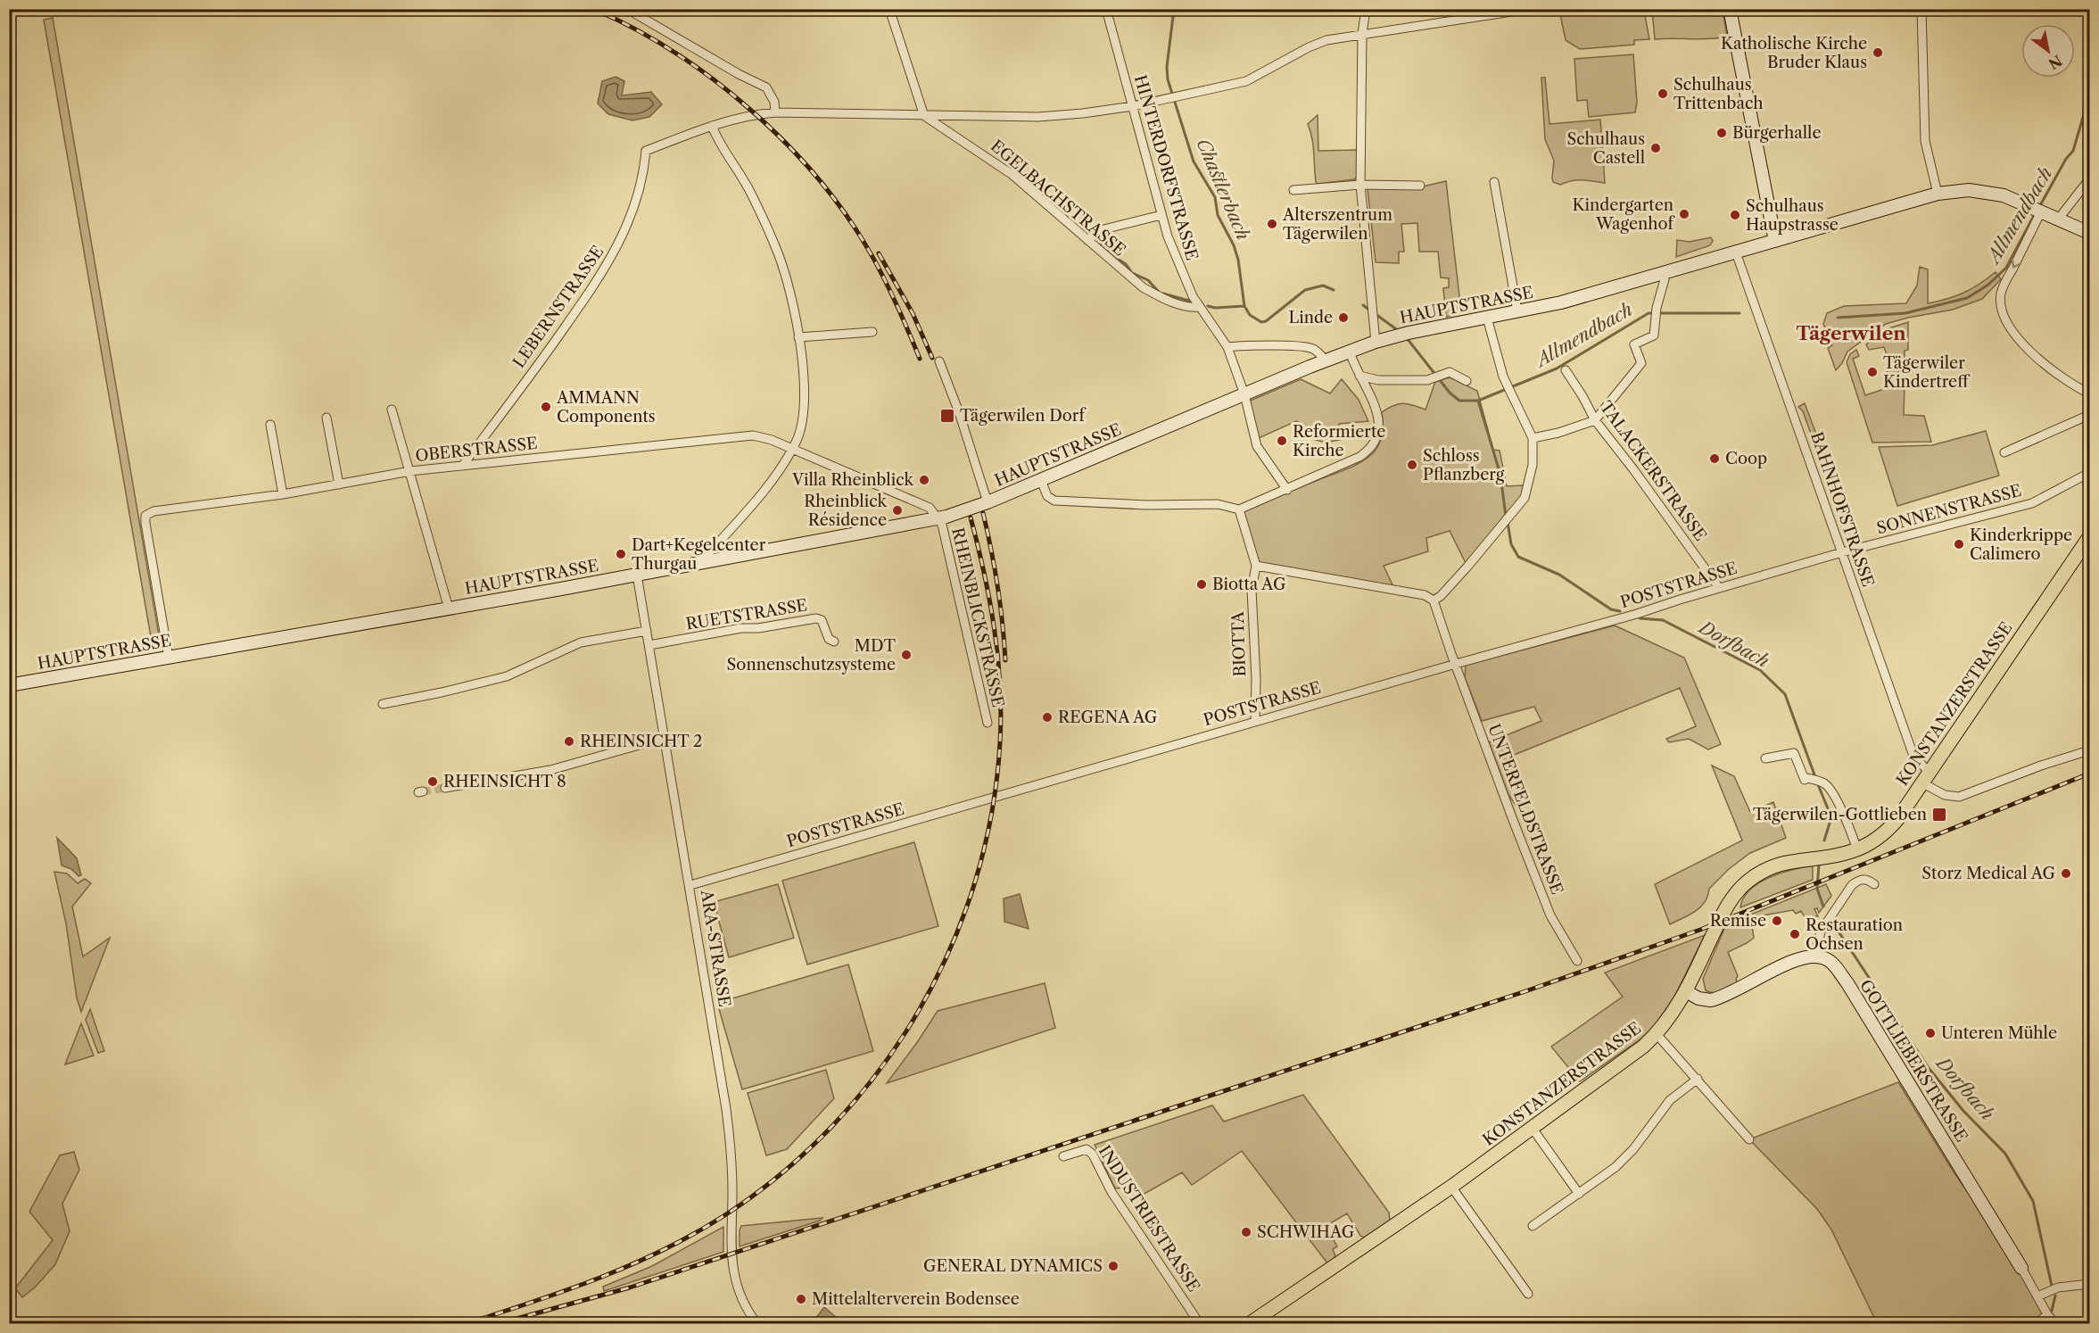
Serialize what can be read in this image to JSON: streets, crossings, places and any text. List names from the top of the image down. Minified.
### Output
{"streets":{"main road":["KONSTANZERSTRASSE"],"street":["HINTERDORFSTRASSE","EGELBACHSTRASSE","HAUPTSTRASSE","LEBERNSTRASSE","OBERSTRASSE","TALACKERSTRASSE","BAHNHOFSTRASSE","SONNENSTRASSE","POSTSTRASSE","RUETSTRASSE","RHEINBLICKSTRASSE","BIOTTA","UNTERFELDSTRASSE","ARA-STRASSE","GOTTLIEBERSTRASSE","INDUSTRIESTRASSE"]},"crossings":[["HINTERDORFSTRASSE","EGELBACHSTRASSE"],["HINTERDORFSTRASSE","HAUPTSTRASSE"],["HAUPTSTRASSE","OBERSTRASSE"],["HAUPTSTRASSE","BAHNHOFSTRASSE"],["HAUPTSTRASSE","RHEINBLICKSTRASSE"],["HAUPTSTRASSE","ARA-STRASSE"],["LEBERNSTRASSE","OBERSTRASSE"],["OBERSTRASSE","RHEINBLICKSTRASSE"],["TALACKERSTRASSE","POSTSTRASSE"],["BAHNHOFSTRASSE","SONNENSTRASSE"],["BAHNHOFSTRASSE","POSTSTRASSE"],["BAHNHOFSTRASSE","KONSTANZERSTRASSE"],["SONNENSTRASSE","POSTSTRASSE"],["POSTSTRASSE","BIOTTA"],["POSTSTRASSE","UNTERFELDSTRASSE"],["POSTSTRASSE","ARA-STRASSE"],["RUETSTRASSE","ARA-STRASSE"]],"districts":["Tägerwilen"],"water":["Chastlerbach","Allmendbach","Dorfbach"],"places":{"other":["Katholische Kirche Bruder Klaus","Schulhaus Trittenbach","Bürgerhalle","Schulhaus Castell","Kindergarten Wagenhof","Schulhaus Haupstrasse","Alterszentrum Tägerwilen","Linde","Tägerwiler Kindertreff","AMMANN Components","Reformierte Kirche","Coop","Schloss Pflanzberg","Villa Rheinblick","Rheinblick Résidence","Kinderkrippe Calimero","Dart+Kegelcenter Thurgau","Biotta AG","MDT Sonnenschutzsysteme","REGENA AG","RHEINSICHT 2","RHEINSICHT 8","Storz Medical AG","Remise","Restauration Ochsen","Unteren Mühle","SCHWIHAG","GENERAL DYNAMICS","Mittelalterverein Bodensee"],"transit":["Tägerwilen Dorf","Tägerwilen-Gottlieben"]},"north":"bottom right"}
